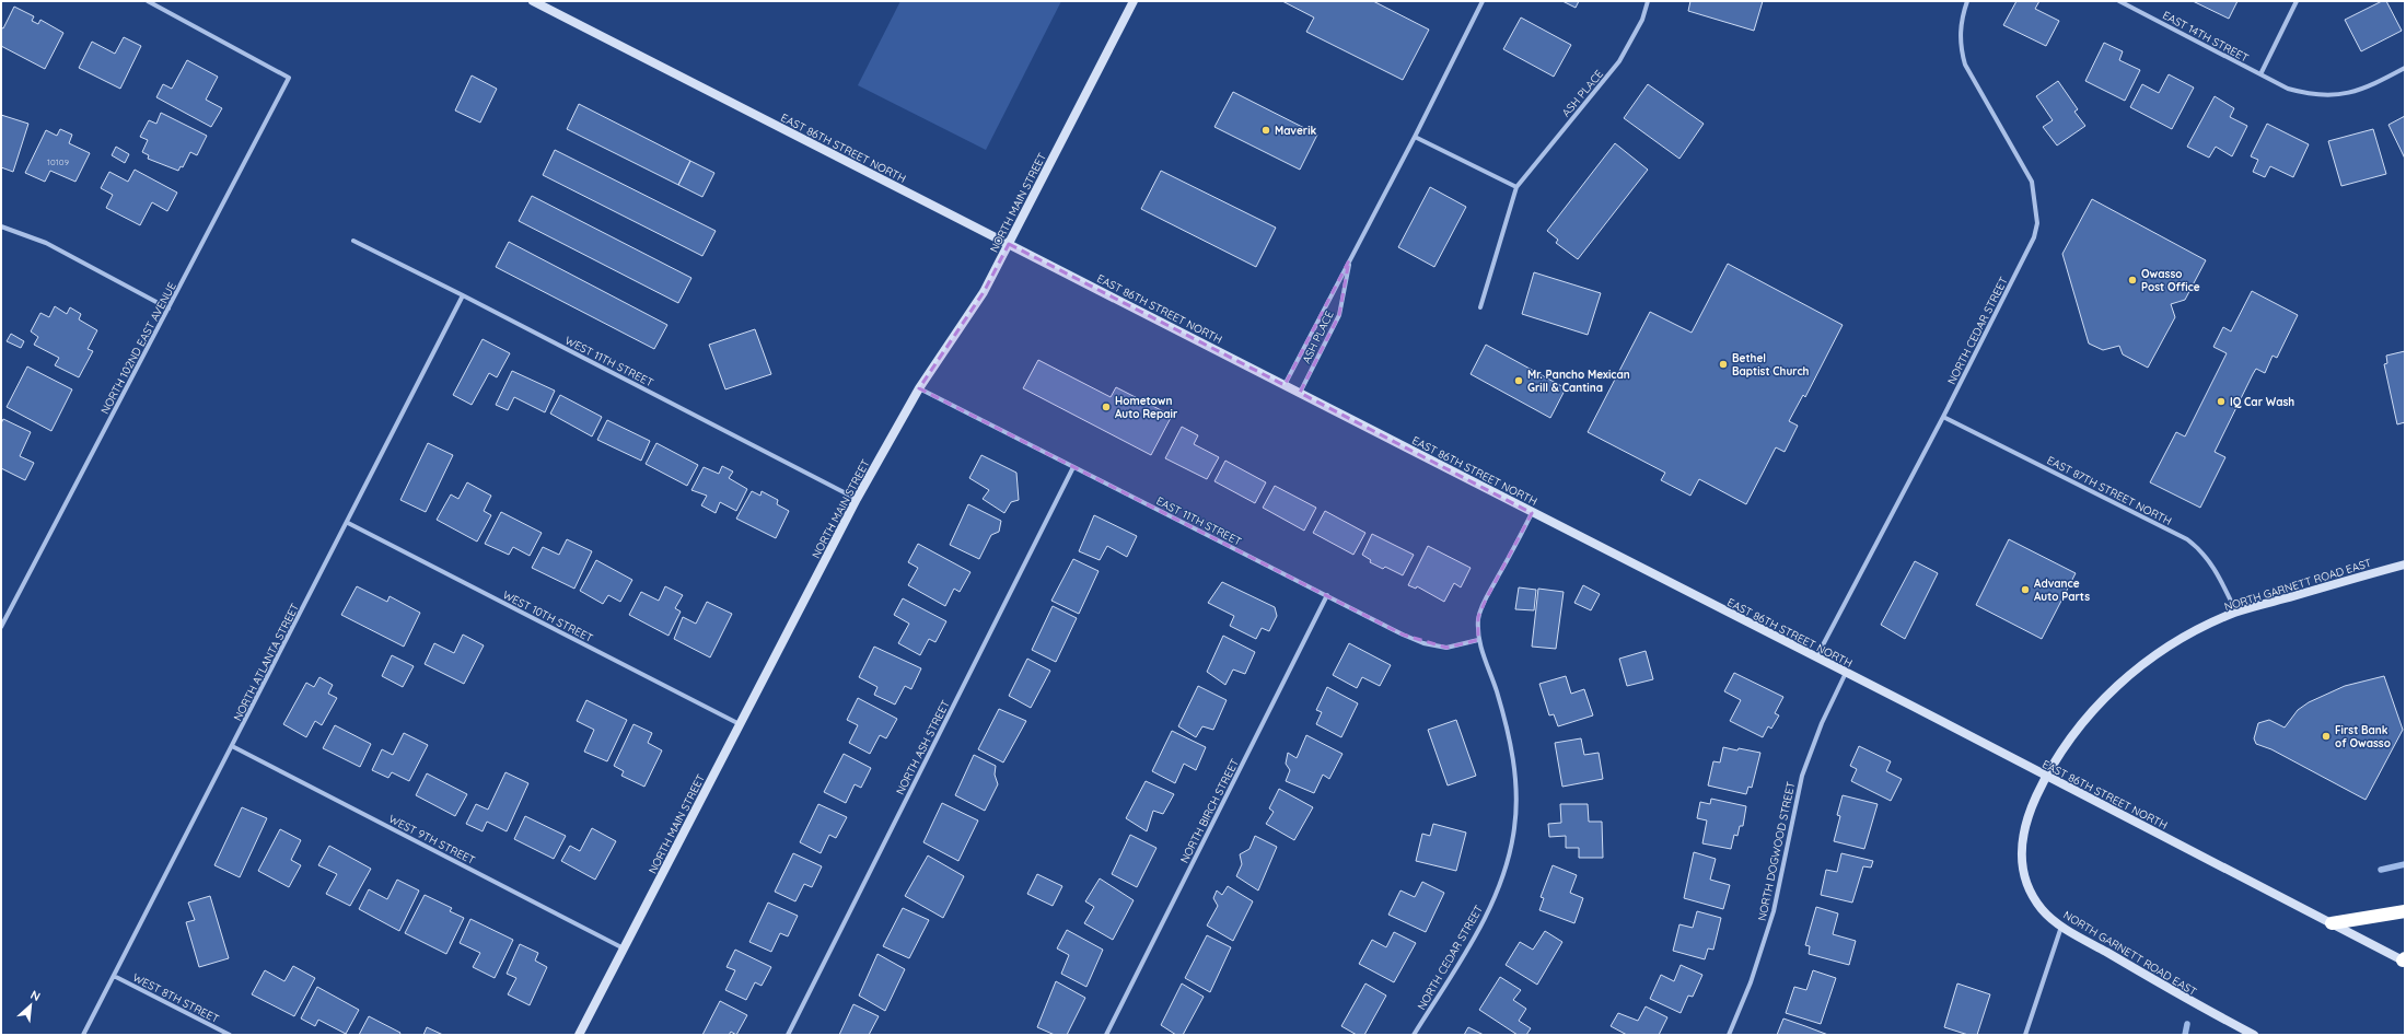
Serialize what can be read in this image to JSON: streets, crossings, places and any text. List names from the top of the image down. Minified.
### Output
{"streets":{"main road":["EAST 86TH STREET NORTH","NORTH MAIN STREET","NORTH GARNETT ROAD EAST"],"street":["EAST 14TH STREET","ASH PLACE","NORTH CEDAR STREET","NORTH 102ND EAST AVENUE","WEST 11TH STREET","EAST 87TH STREET NORTH","EAST 11TH STREET","WEST 10TH STREET","NORTH ATLANTA STREET","NORTH ASH STREET","NORTH BIRCH STREET","WEST 9TH STREET","NORTH DOGWOOD STREET","WEST 8TH STREET"]},"crossings":[["ASH PLACE","EAST 86TH STREET NORTH"],["EAST 86TH STREET NORTH","NORTH MAIN STREET"],["EAST 86TH STREET NORTH","NORTH CEDAR STREET"],["EAST 86TH STREET NORTH","NORTH GARNETT ROAD EAST"],["EAST 86TH STREET NORTH","NORTH DOGWOOD STREET"],["NORTH MAIN STREET","WEST 11TH STREET"],["NORTH MAIN STREET","EAST 11TH STREET"],["NORTH MAIN STREET","WEST 10TH STREET"],["NORTH MAIN STREET","WEST 9TH STREET"],["NORTH CEDAR STREET","EAST 87TH STREET NORTH"],["NORTH CEDAR STREET","EAST 11TH STREET"],["WEST 11TH STREET","NORTH ATLANTA STREET"],["EAST 87TH STREET NORTH","NORTH GARNETT ROAD EAST"],["EAST 11TH STREET","NORTH ASH STREET"],["EAST 11TH STREET","NORTH BIRCH STREET"],["WEST 10TH STREET","NORTH ATLANTA STREET"],["NORTH ATLANTA STREET","WEST 9TH STREET"],["NORTH ATLANTA STREET","WEST 8TH STREET"]],"places":["Maverik","Owasso Post Office","Bethel Baptist Church","Mr. Pancho Mexican Grill & Cantina","IQ Car Wash","Hometown Auto Repair","Advance Auto Parts","First Bank of Owasso"],"house_numbers":["10109"],"north":"top right"}
